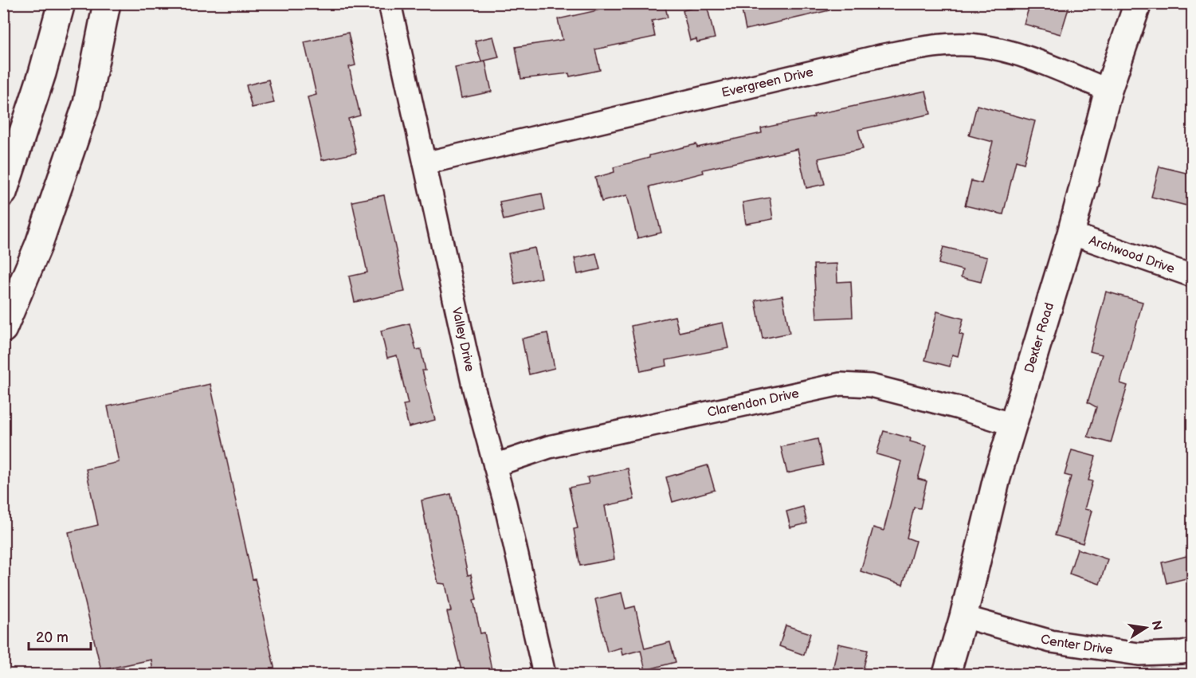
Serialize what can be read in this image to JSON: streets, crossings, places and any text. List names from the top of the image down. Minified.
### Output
{"streets":{"main road":["Dexter Road"],"street":["Evergreen Drive","Archwood Drive","Valley Drive","Clarendon Drive","Center Drive"]},"crossings":[["Evergreen Drive","Dexter Road"],["Evergreen Drive","Valley Drive"],["Archwood Drive","Dexter Road"],["Dexter Road","Clarendon Drive"],["Dexter Road","Center Drive"],["Valley Drive","Clarendon Drive"]],"scale_bar":"20 m","north":"right"}
